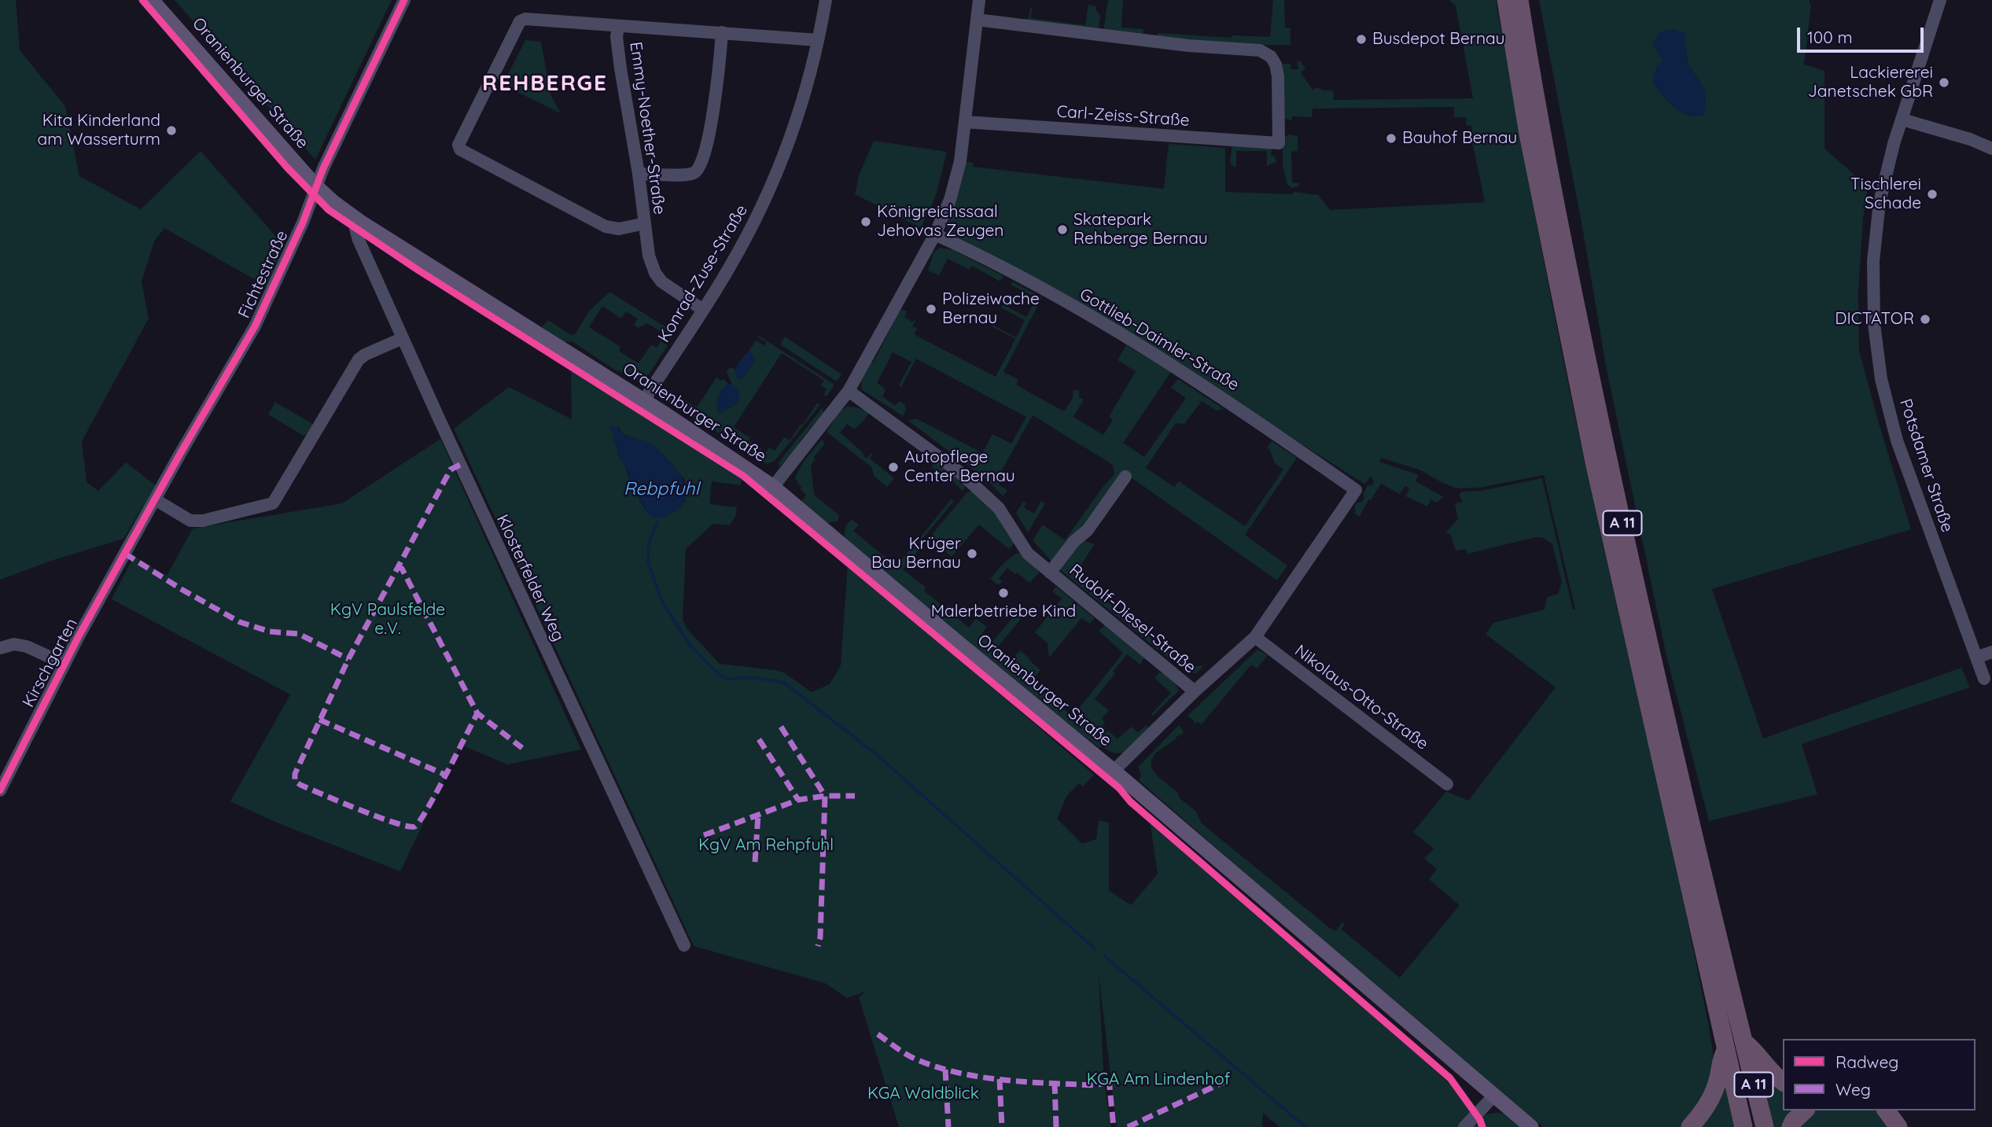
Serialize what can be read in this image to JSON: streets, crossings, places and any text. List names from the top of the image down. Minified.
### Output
{"streets":{"highway":["A 11"],"main road":["Oranienburger Straße"],"street":["Carl-Zeiss-Straße","Emmy-Noether-Straße","Konrad-Zuse-Straße","Fichtestraße","Gottlieb-Daimler-Straße","Potsdamer Straße","Klosterfelder Weg","Rudolf-Diesel-Straße","Kirschgarten","Nikolaus-Otto-Straße"]},"crossings":[["Oranienburger Straße","Konrad-Zuse-Straße"],["Oranienburger Straße","Fichtestraße"],["Oranienburger Straße","Klosterfelder Weg"],["Emmy-Noether-Straße","Konrad-Zuse-Straße"],["Fichtestraße","Kirschgarten"],["Gottlieb-Daimler-Straße","Nikolaus-Otto-Straße"]],"districts":["REHBERGE"],"water":["Rebpfuhl"],"parks":["KgV Paulsfelde e.V.","KgV Am Rehpfuhl","KGA Am Lindenhof","KGA Waldblick"],"places":["Busdepot Bernau","Lackiererei Janetschek GbR","Kita Kinderland am Wasserturm","Bauhof Bernau","Tischlerei Schade","Königreichssaal Jehovas Zeugen","Skatepark Rehberge Bernau","Polizeiwache Bernau","DICTATOR","Autopflege Center Bernau","Krüger Bau Bernau","Malerbetriebe Kind"],"legend":["Radweg","Weg"],"scale_bar":"100 m"}
